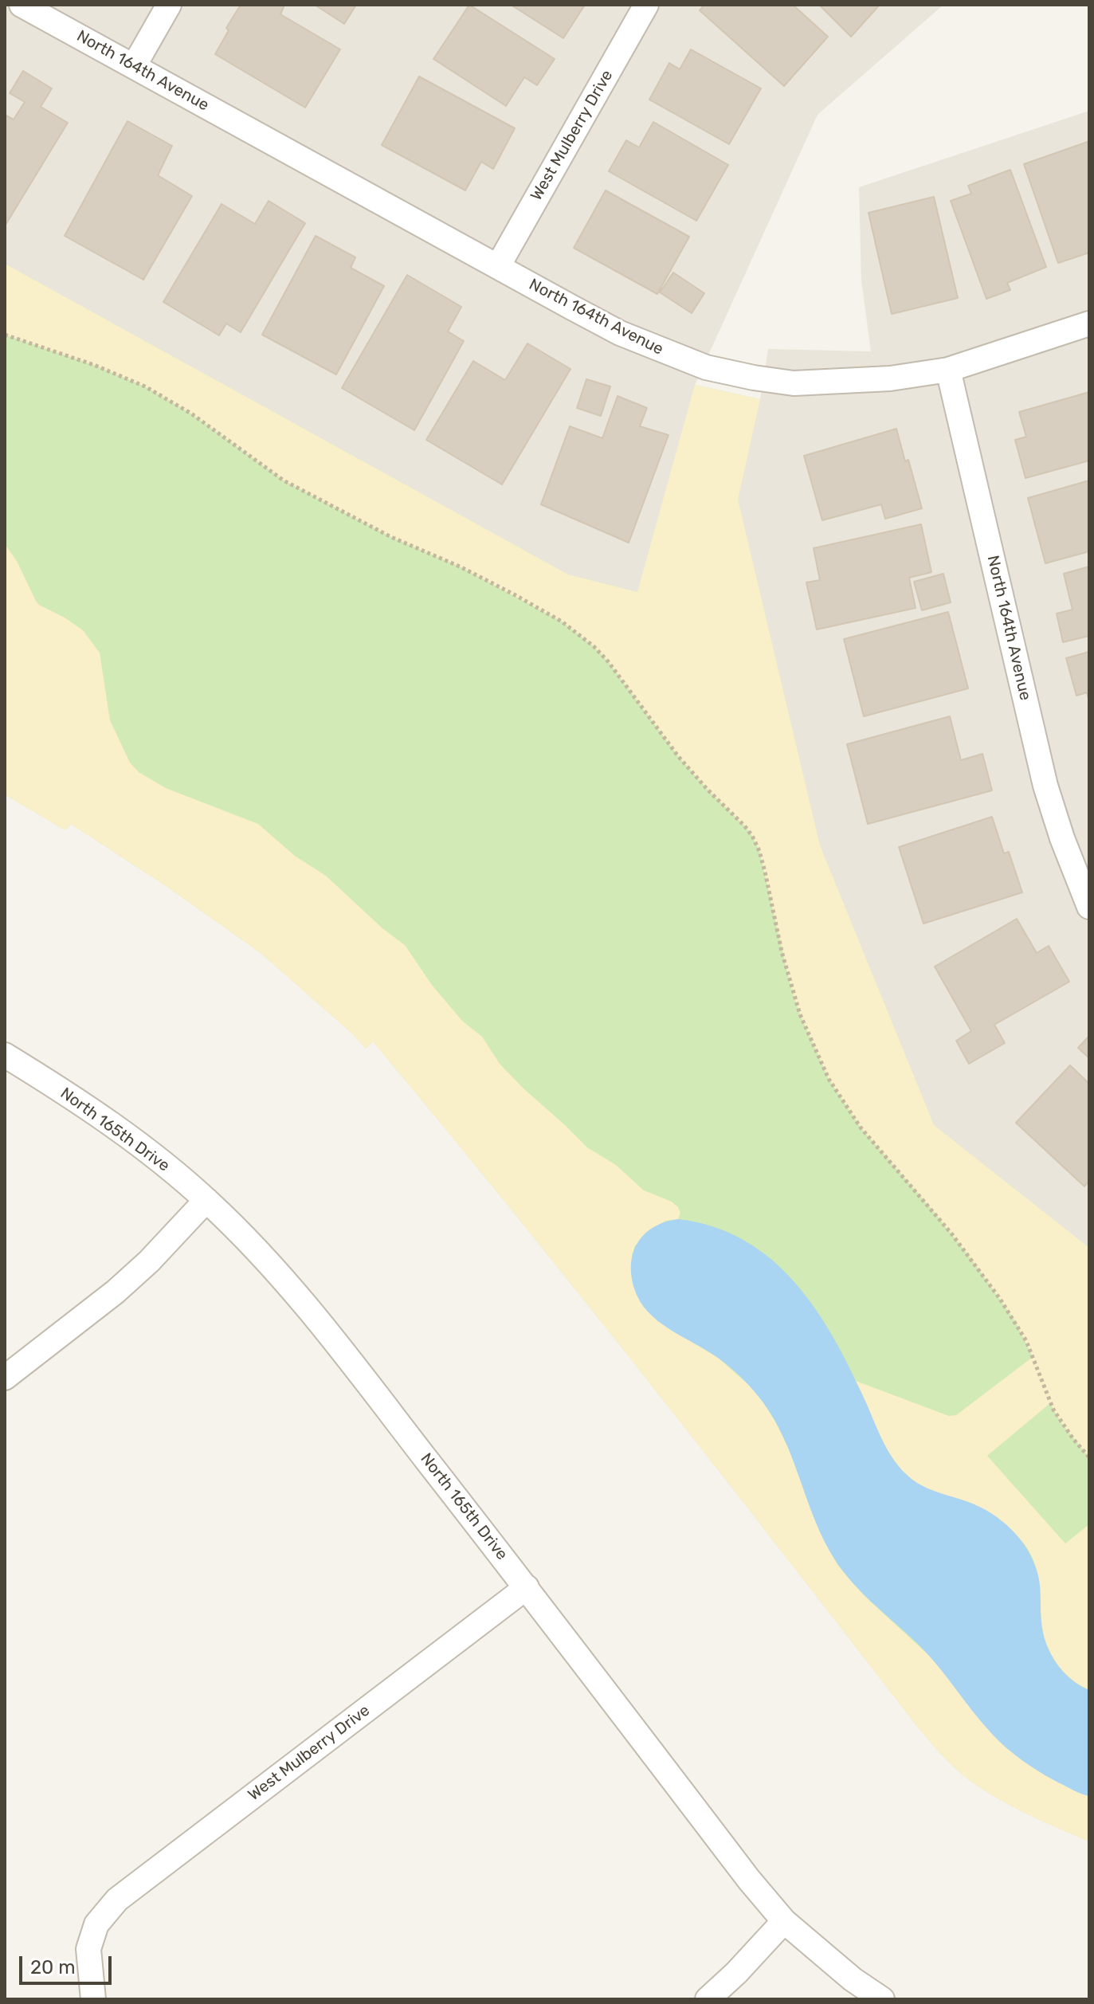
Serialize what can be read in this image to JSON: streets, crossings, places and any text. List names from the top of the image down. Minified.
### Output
{"streets":{"street":["North 164th Avenue","West Mulberry Drive","North 165th Drive"]},"crossings":[["North 164th Avenue","West Mulberry Drive"],["West Mulberry Drive","North 165th Drive"]],"scale_bar":"20 m"}
